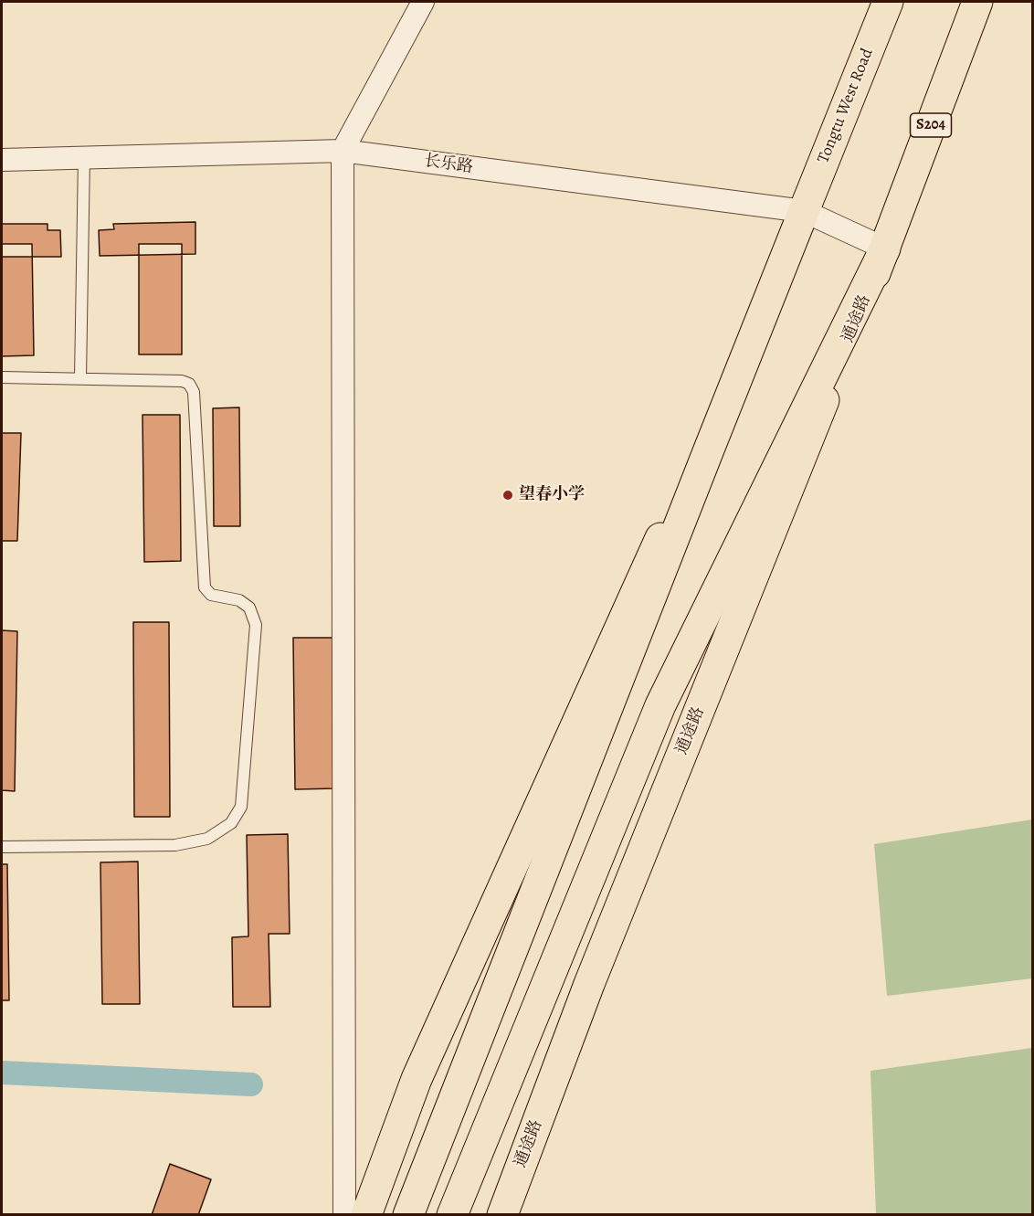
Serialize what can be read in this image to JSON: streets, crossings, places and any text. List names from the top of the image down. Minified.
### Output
{"streets":{"main road":["Tongtu West Road","S204","通途路"],"street":["长乐路"]},"crossings":[["Tongtu West Road","长乐路"],["S204","长乐路"],["S204","通途路"],["长乐路","通途路"]],"places":["望春小学"]}
